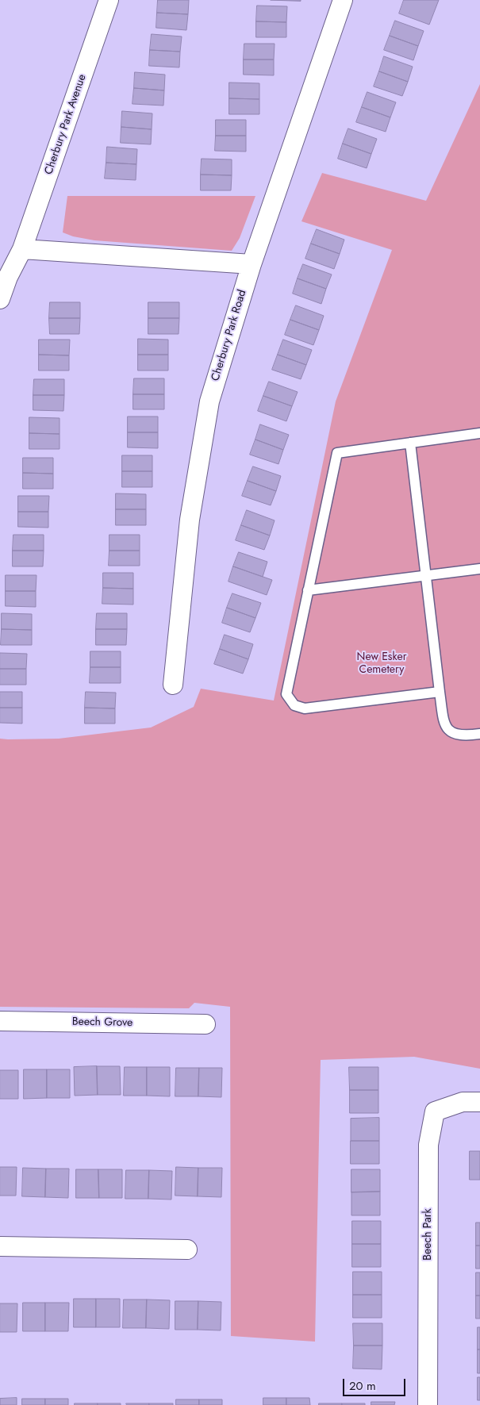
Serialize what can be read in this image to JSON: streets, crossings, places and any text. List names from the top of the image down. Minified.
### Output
{"streets":{"street":["Cherbury Park Avenue","Cherbury Park Road","Beech Grove","Beech Park"]},"parks":["New Esker Cemetery"],"scale_bar":"20 m"}
